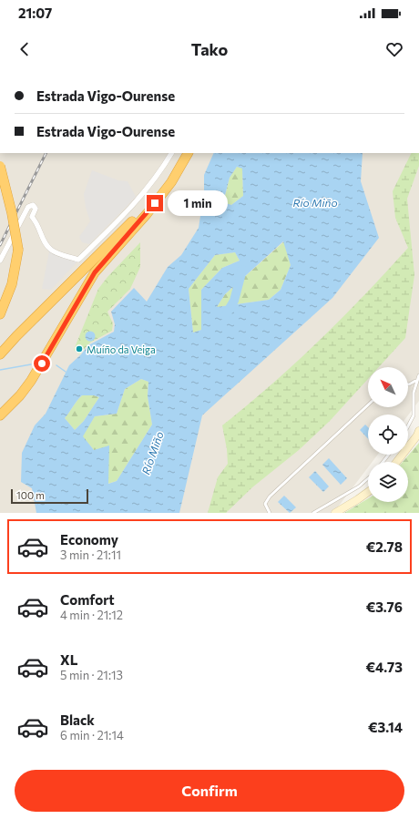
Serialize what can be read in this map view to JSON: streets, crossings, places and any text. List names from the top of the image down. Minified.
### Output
{"water":["Río Miño"],"places":["Muíño da Veiga"],"scale_bar":"100 m","north":"top left","page":{"status":"21:07","header":"Tako","banner":["Estrada Vigo-Ourense","Estrada Vigo-Ourense"],"bubble":"1 min","scale":"100 m","list":[{"name":"Economy","note":"3 min · 21:11","value":"€2.78"},{"name":"Comfort","note":"4 min · 21:12","value":"€3.76"},{"name":"XL","note":"5 min · 21:13","value":"€4.73"},{"name":"Black","note":"6 min · 21:14","value":"€3.14"}],"buttons":"Confirm"}}
